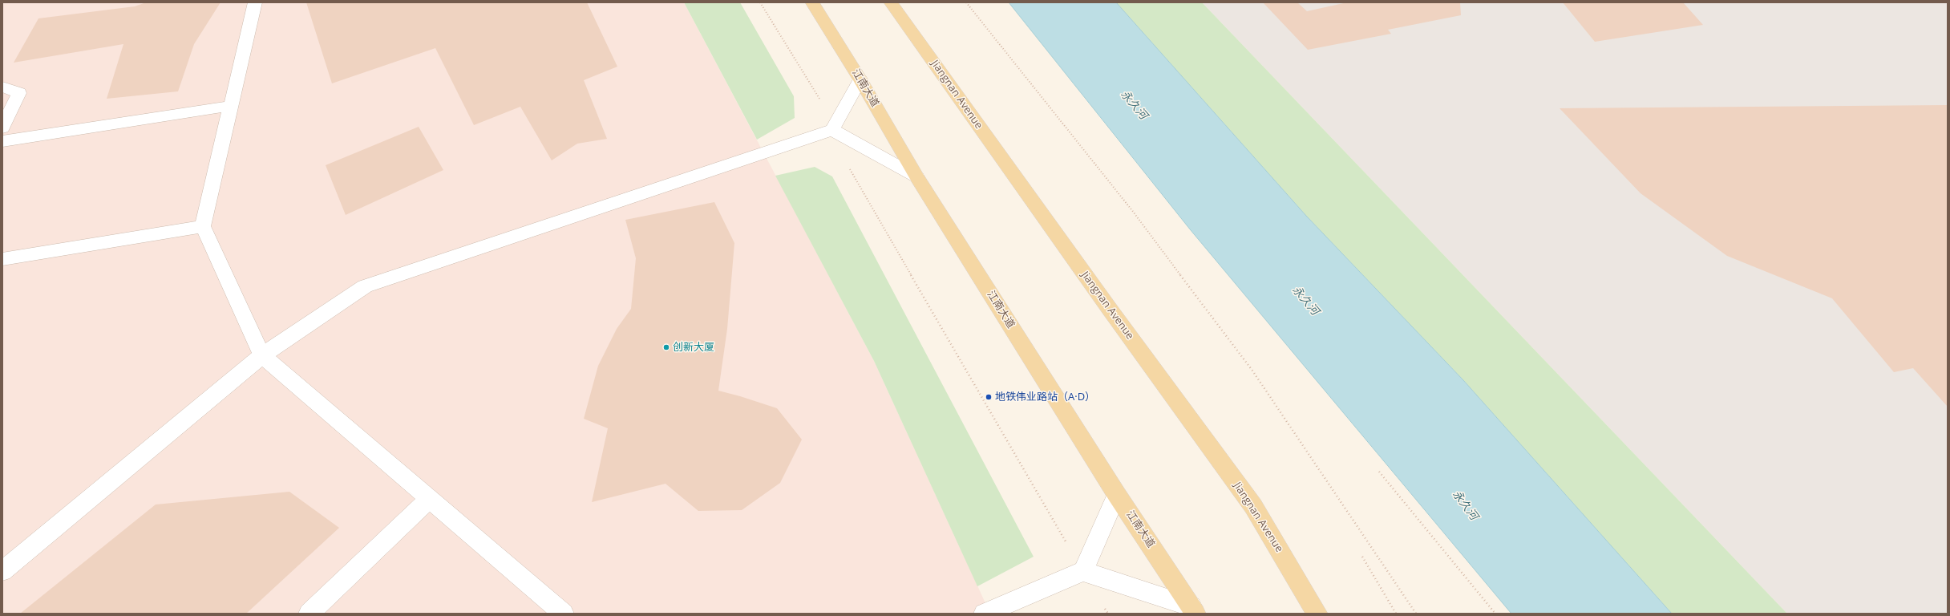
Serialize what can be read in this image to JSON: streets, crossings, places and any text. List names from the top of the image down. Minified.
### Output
{"streets":{"main road":["江南大道","Jiangnan Avenue"]},"water":["永久河"],"places":["创新大厦","地铁伟业路站（A·D）"]}
